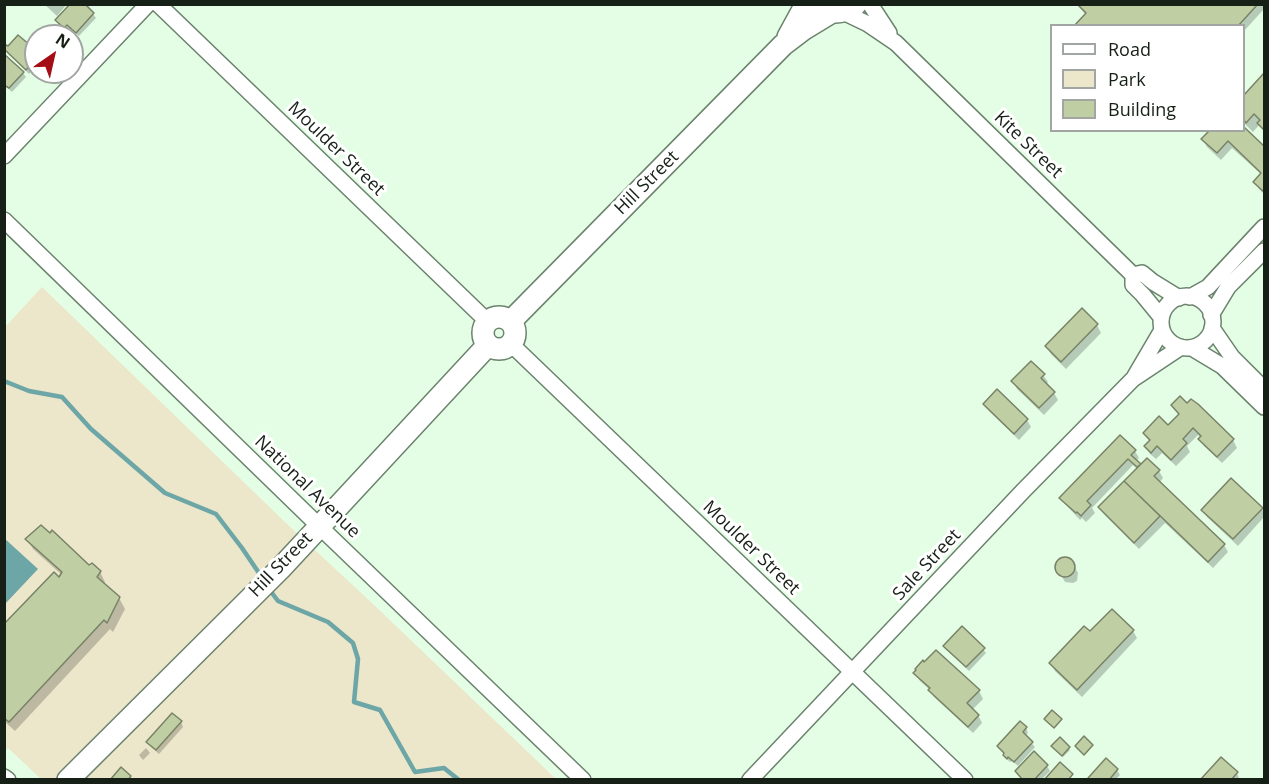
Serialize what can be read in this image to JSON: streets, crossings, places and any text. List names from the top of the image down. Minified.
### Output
{"streets":{"street":["Kite Street","Moulder Street","Hill Street","National Avenue","Sale Street"]},"crossings":[["Kite Street","Hill Street"],["Kite Street","Sale Street"],["Moulder Street","Hill Street"],["Moulder Street","Sale Street"],["Hill Street","National Avenue"]],"legend":["Road","Park","Building"],"north":"top right"}
